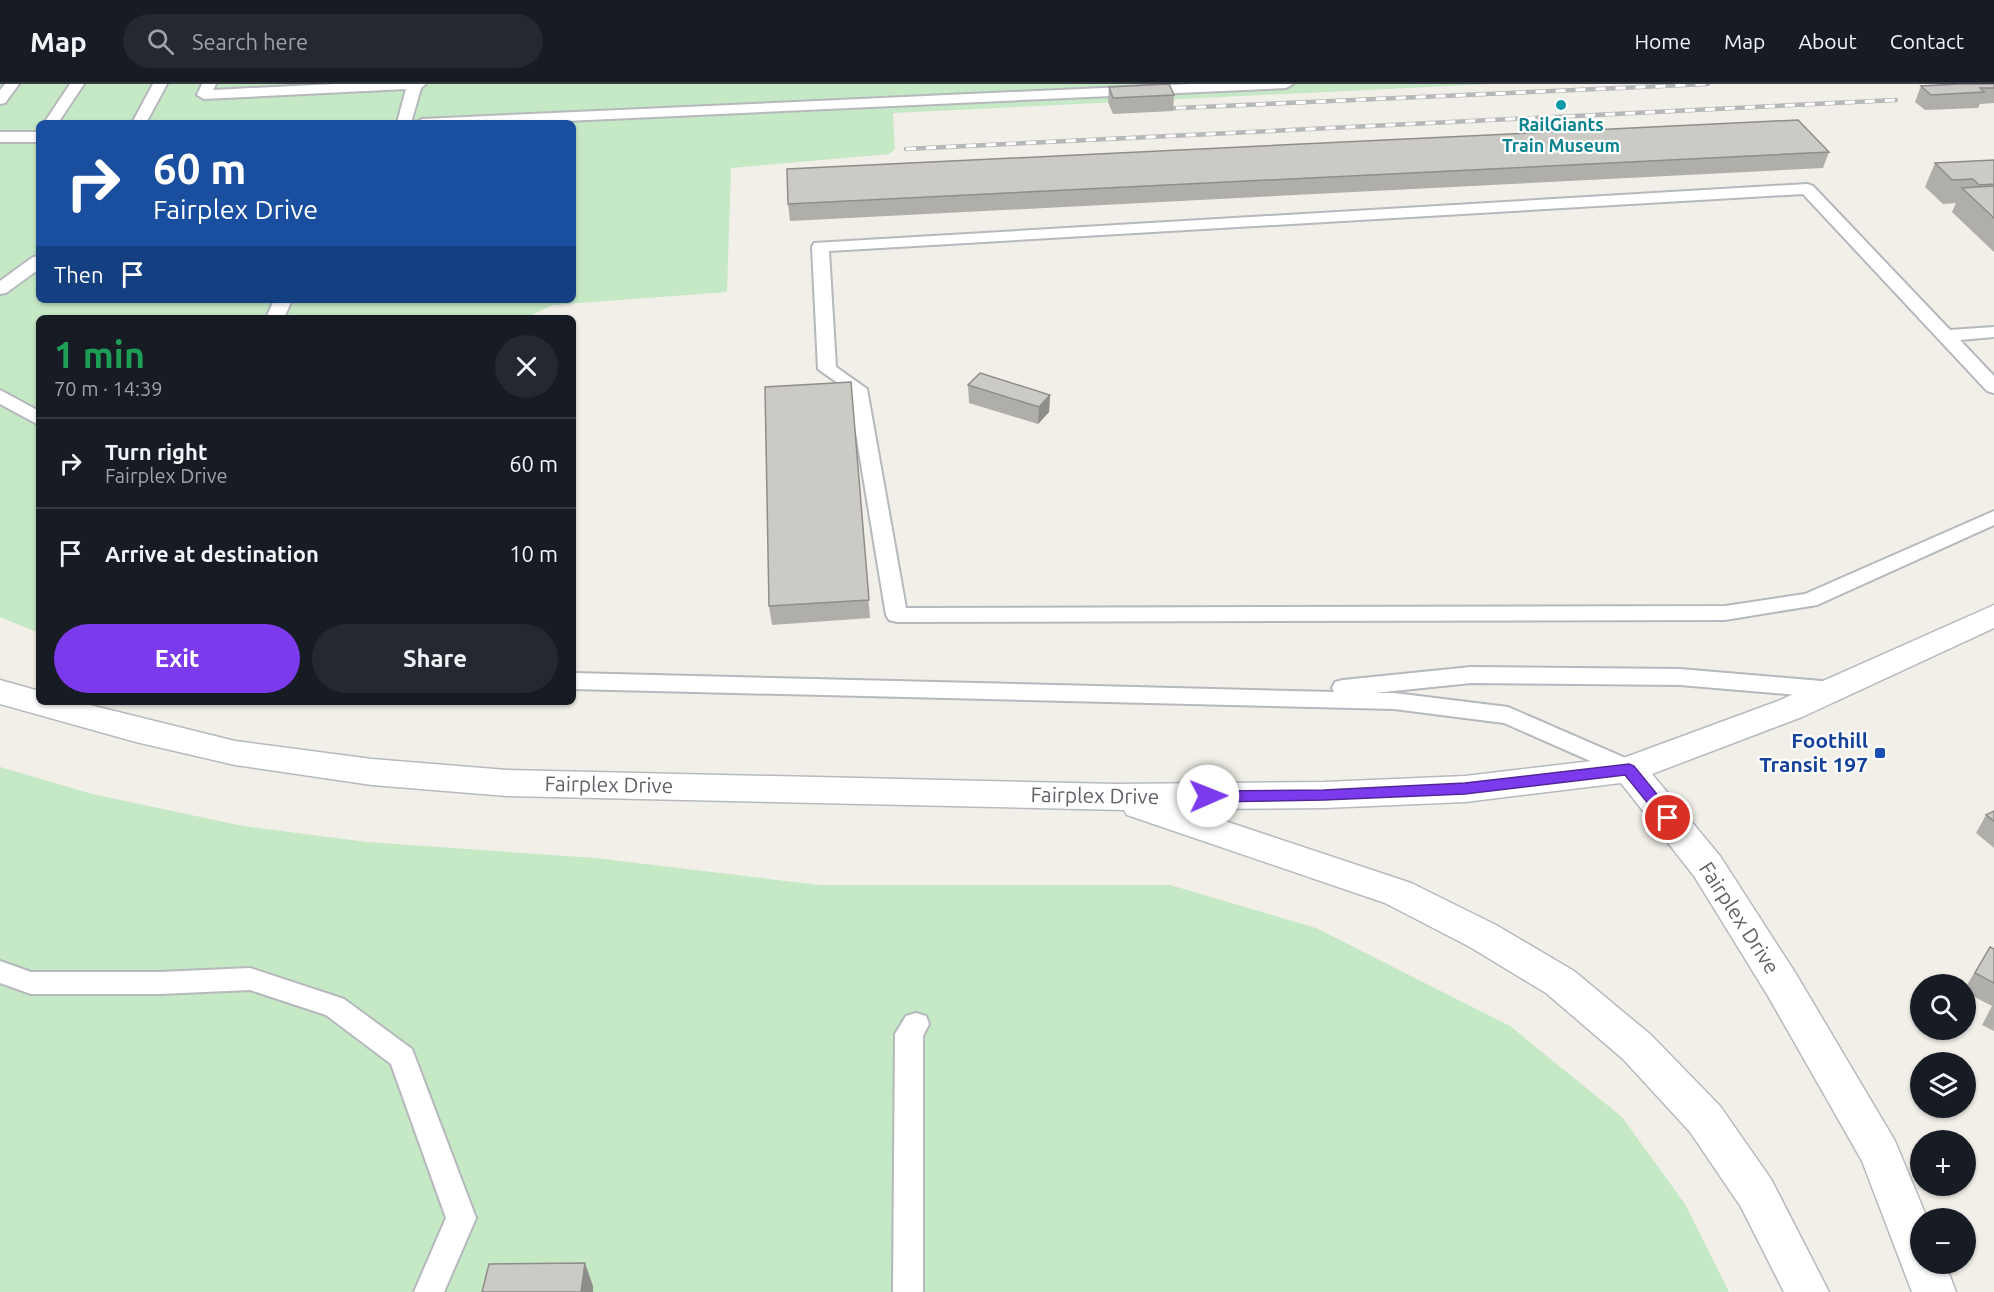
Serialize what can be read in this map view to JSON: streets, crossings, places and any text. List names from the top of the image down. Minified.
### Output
{"streets":{"main road":["Fairplex Drive"]},"places":{"other":["RailGiants Train Museum"],"transit":["Foothill Transit 197"]},"page":{"header":"Map","search":"Search here","nav":["Home","Map","About","Contact"],"turn":["60 m","Fairplex Drive"],"then":"Then","heading":["1 min","70 m · 14:39"],"list":[{"name":"Turn right","note":"Fairplex Drive","value":"60 m"},{"name":"Arrive at destination","value":"10 m"}],"buttons":["Exit","Share"],"map_buttons":["+","−"]}}
